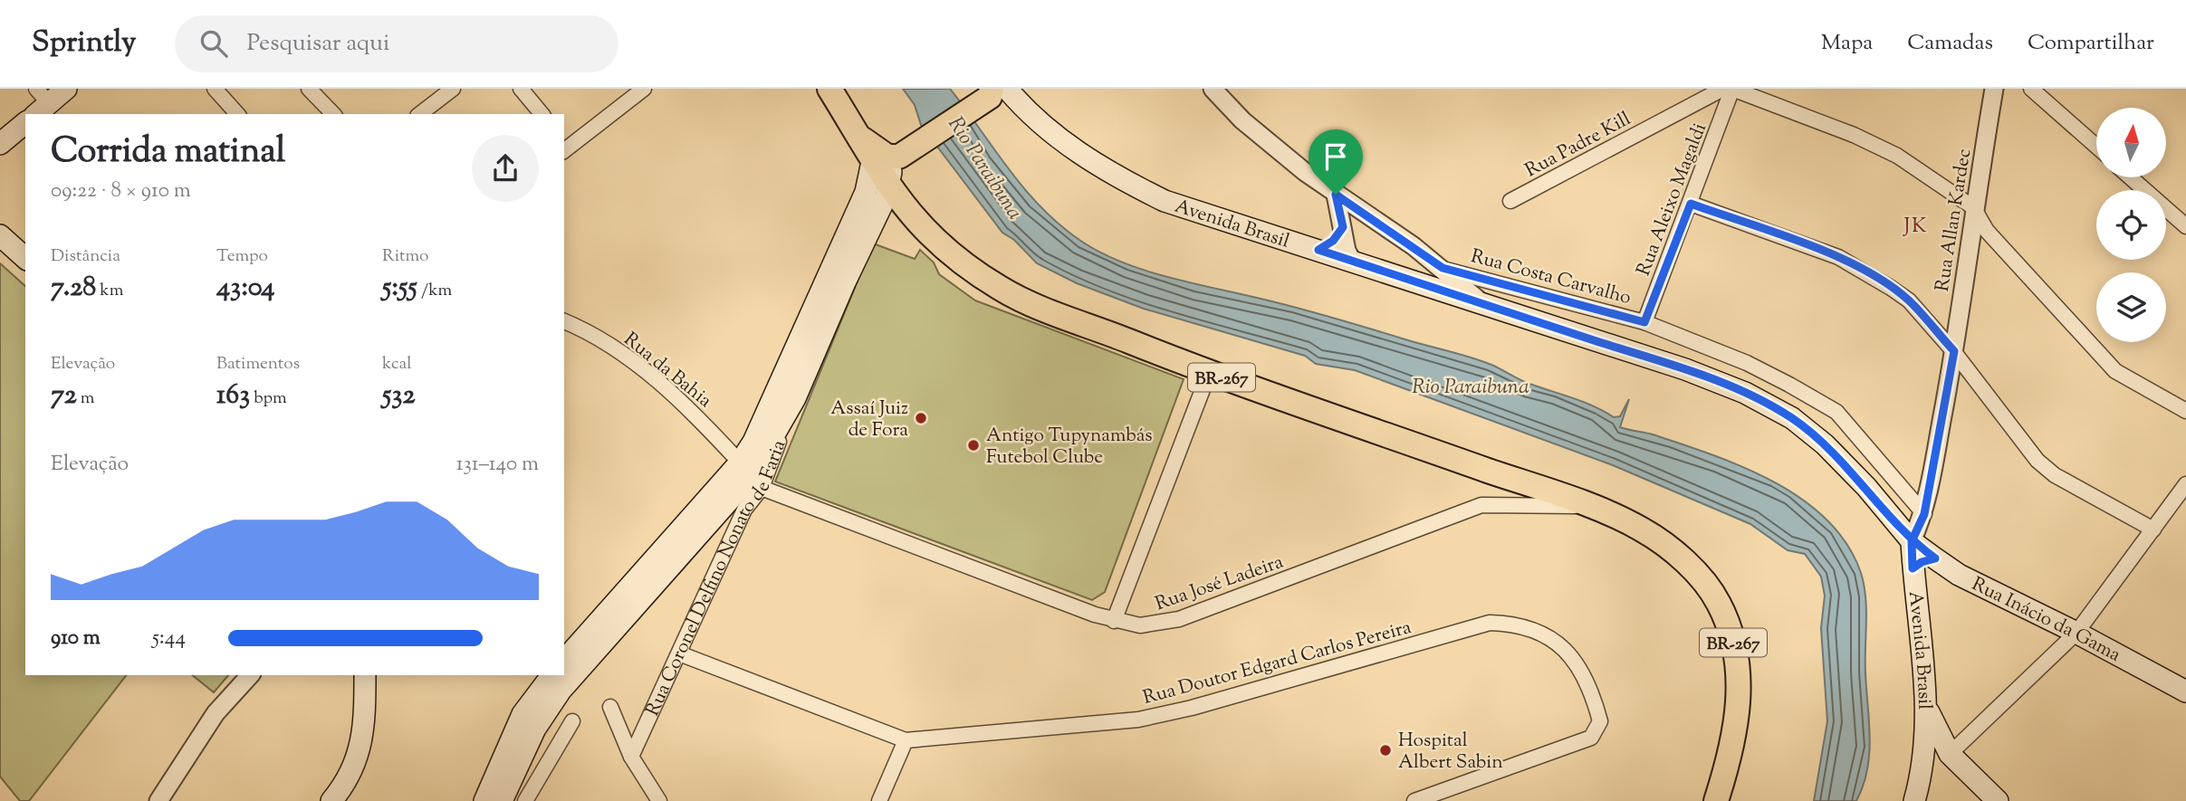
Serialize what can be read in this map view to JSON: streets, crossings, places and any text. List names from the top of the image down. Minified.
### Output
{"streets":{"highway":["BR-267"],"main road":["Avenida Brasil","Rua Coronel Delfino Nonato de Faria","Rua Inácio da Gama"],"street":["Rua Padre Kill","Rua Aleixo Magaldi","Rua Allan Kardec","Rua Costa Carvalho","Rua da Bahia","Rua José Ladeira","Rua Doutor Edgard Carlos Pereira"]},"crossings":[["Rua Padre Kill","Rua Aleixo Magaldi"],["Rua Aleixo Magaldi","Rua Costa Carvalho"],["Rua Allan Kardec","Avenida Brasil"],["Rua Allan Kardec","Rua Costa Carvalho"],["Rua Allan Kardec","Rua Inácio da Gama"],["Avenida Brasil","Rua Costa Carvalho"],["Avenida Brasil","Rua Inácio da Gama"],["Rua da Bahia","Rua Coronel Delfino Nonato de Faria"],["Rua da Bahia","Rua José Ladeira"],["BR-267","Rua Coronel Delfino Nonato de Faria"],["BR-267","Rua José Ladeira"],["Rua Coronel Delfino Nonato de Faria","Rua José Ladeira"],["Rua Coronel Delfino Nonato de Faria","Rua Doutor Edgard Carlos Pereira"]],"districts":["JK"],"water":["Rio Paraibuna"],"places":["Assaí Juiz de Fora","Antigo Tupynambás Futebol Clube","Hospital Albert Sabin"],"north":"top","page":{"header":"Sprintly","search":"Pesquisar aqui","nav":["Mapa","Camadas","Compartilhar"],"heading":["Corrida matinal","09:22 · 8 × 910 m"],"stats":[["Distância","7.28 km"],["Tempo","43:04"],["Ritmo","5:55 /km"],["Elevação","72 m"],["Batimentos","163 bpm"],["kcal","532"]],"chart":["Elevação","131–140 m"],"list":[{"name":"910 m","note":"5:44"}]}}
